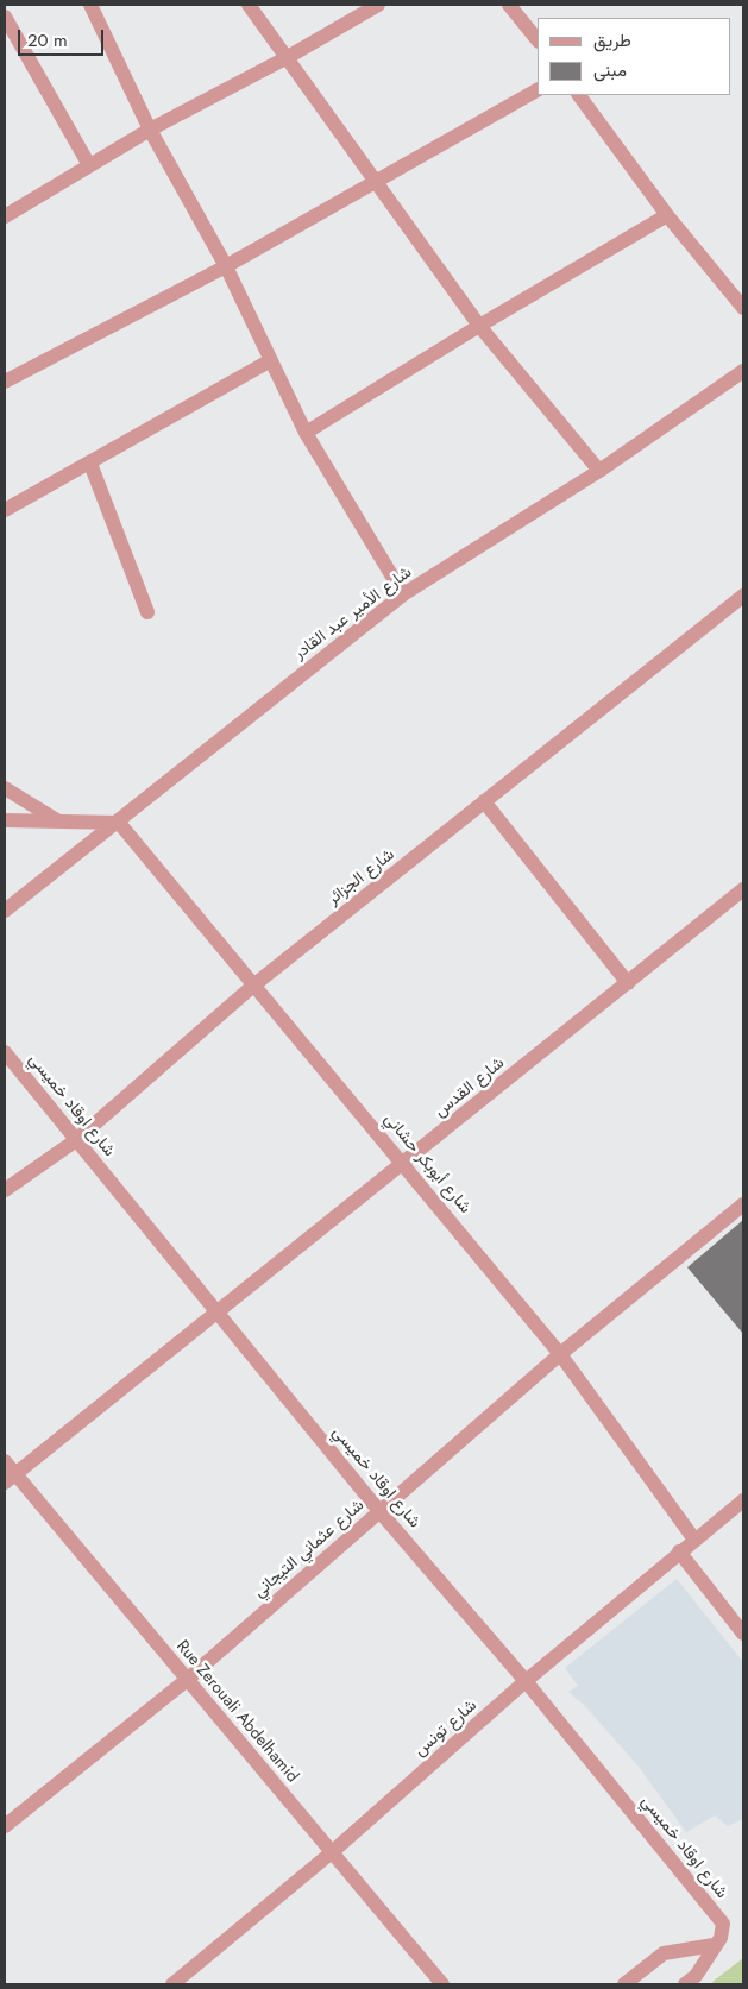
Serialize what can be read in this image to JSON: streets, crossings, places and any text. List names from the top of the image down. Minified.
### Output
{"streets":{"street":["شارع الأمير عبد القادر","شارع الجزائر","شارع القدس","شارع اوقاد خميسي","شارع أبوبكر حشاني","شارع عثماني التيجاني","Rue Zerouali Abdelhamid","شارع تونس"]},"crossings":[["شارع الأمير عبد القادر","شارع أبوبكر حشاني"],["شارع الجزائر","شارع اوقاد خميسي"],["شارع الجزائر","شارع أبوبكر حشاني"],["شارع القدس","شارع اوقاد خميسي"],["شارع القدس","شارع أبوبكر حشاني"],["شارع القدس","Rue Zerouali Abdelhamid"],["شارع اوقاد خميسي","شارع عثماني التيجاني"],["شارع اوقاد خميسي","شارع تونس"],["شارع أبوبكر حشاني","شارع عثماني التيجاني"],["شارع أبوبكر حشاني","شارع تونس"],["شارع عثماني التيجاني","Rue Zerouali Abdelhamid"],["Rue Zerouali Abdelhamid","شارع تونس"]],"legend":["طريق","مبنى"],"scale_bar":"20 m"}
